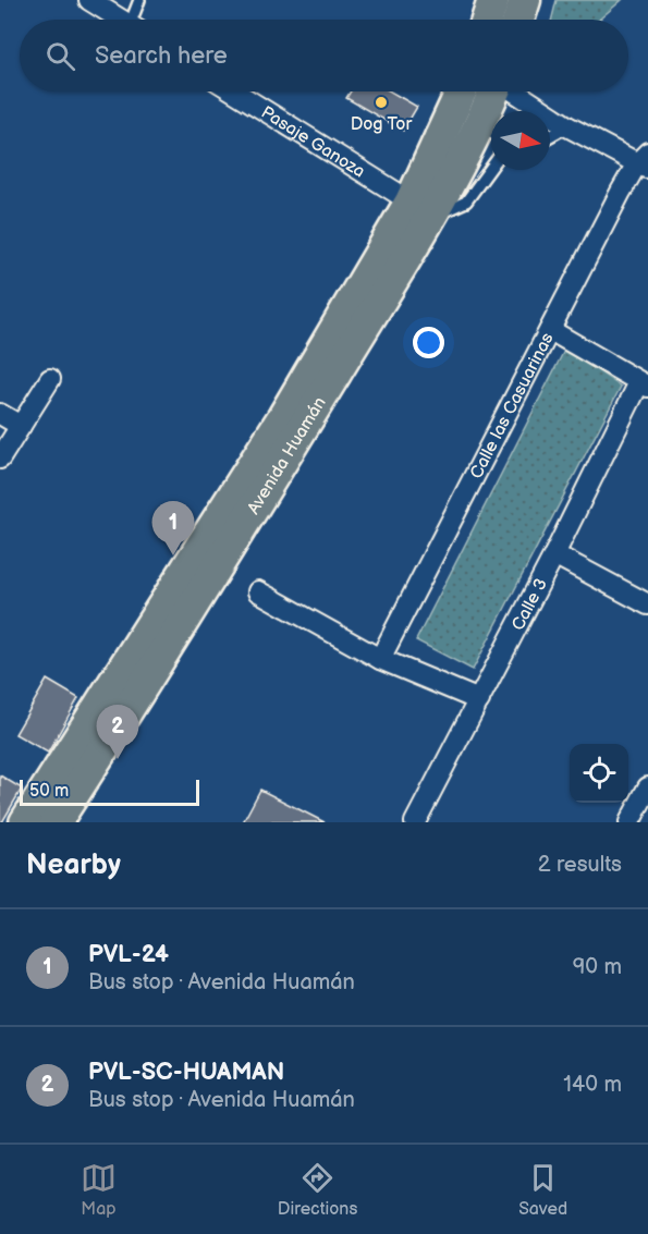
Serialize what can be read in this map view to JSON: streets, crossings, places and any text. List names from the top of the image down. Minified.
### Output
{"streets":{"main road":["Avenida Huamán"],"street":["Pasaje Ganoza","Calle las Casuarinas","Calle 3"]},"crossings":[["Pasaje Ganoza","Avenida Huamán"]],"places":["Dog Tor"],"scale_bar":"50 m","north":"right","page":{"search":"Search here","pins":["1","2"],"scale":"50 m","heading":["Nearby","2 results"],"list":[{"mark":"1","name":"PVL-24","note":"Bus stop · Avenida Huamán","value":"90 m"},{"mark":"2","name":"PVL-SC-HUAMAN","note":"Bus stop · Avenida Huamán","value":"140 m"}],"nav":["Map","Directions","Saved"]}}
